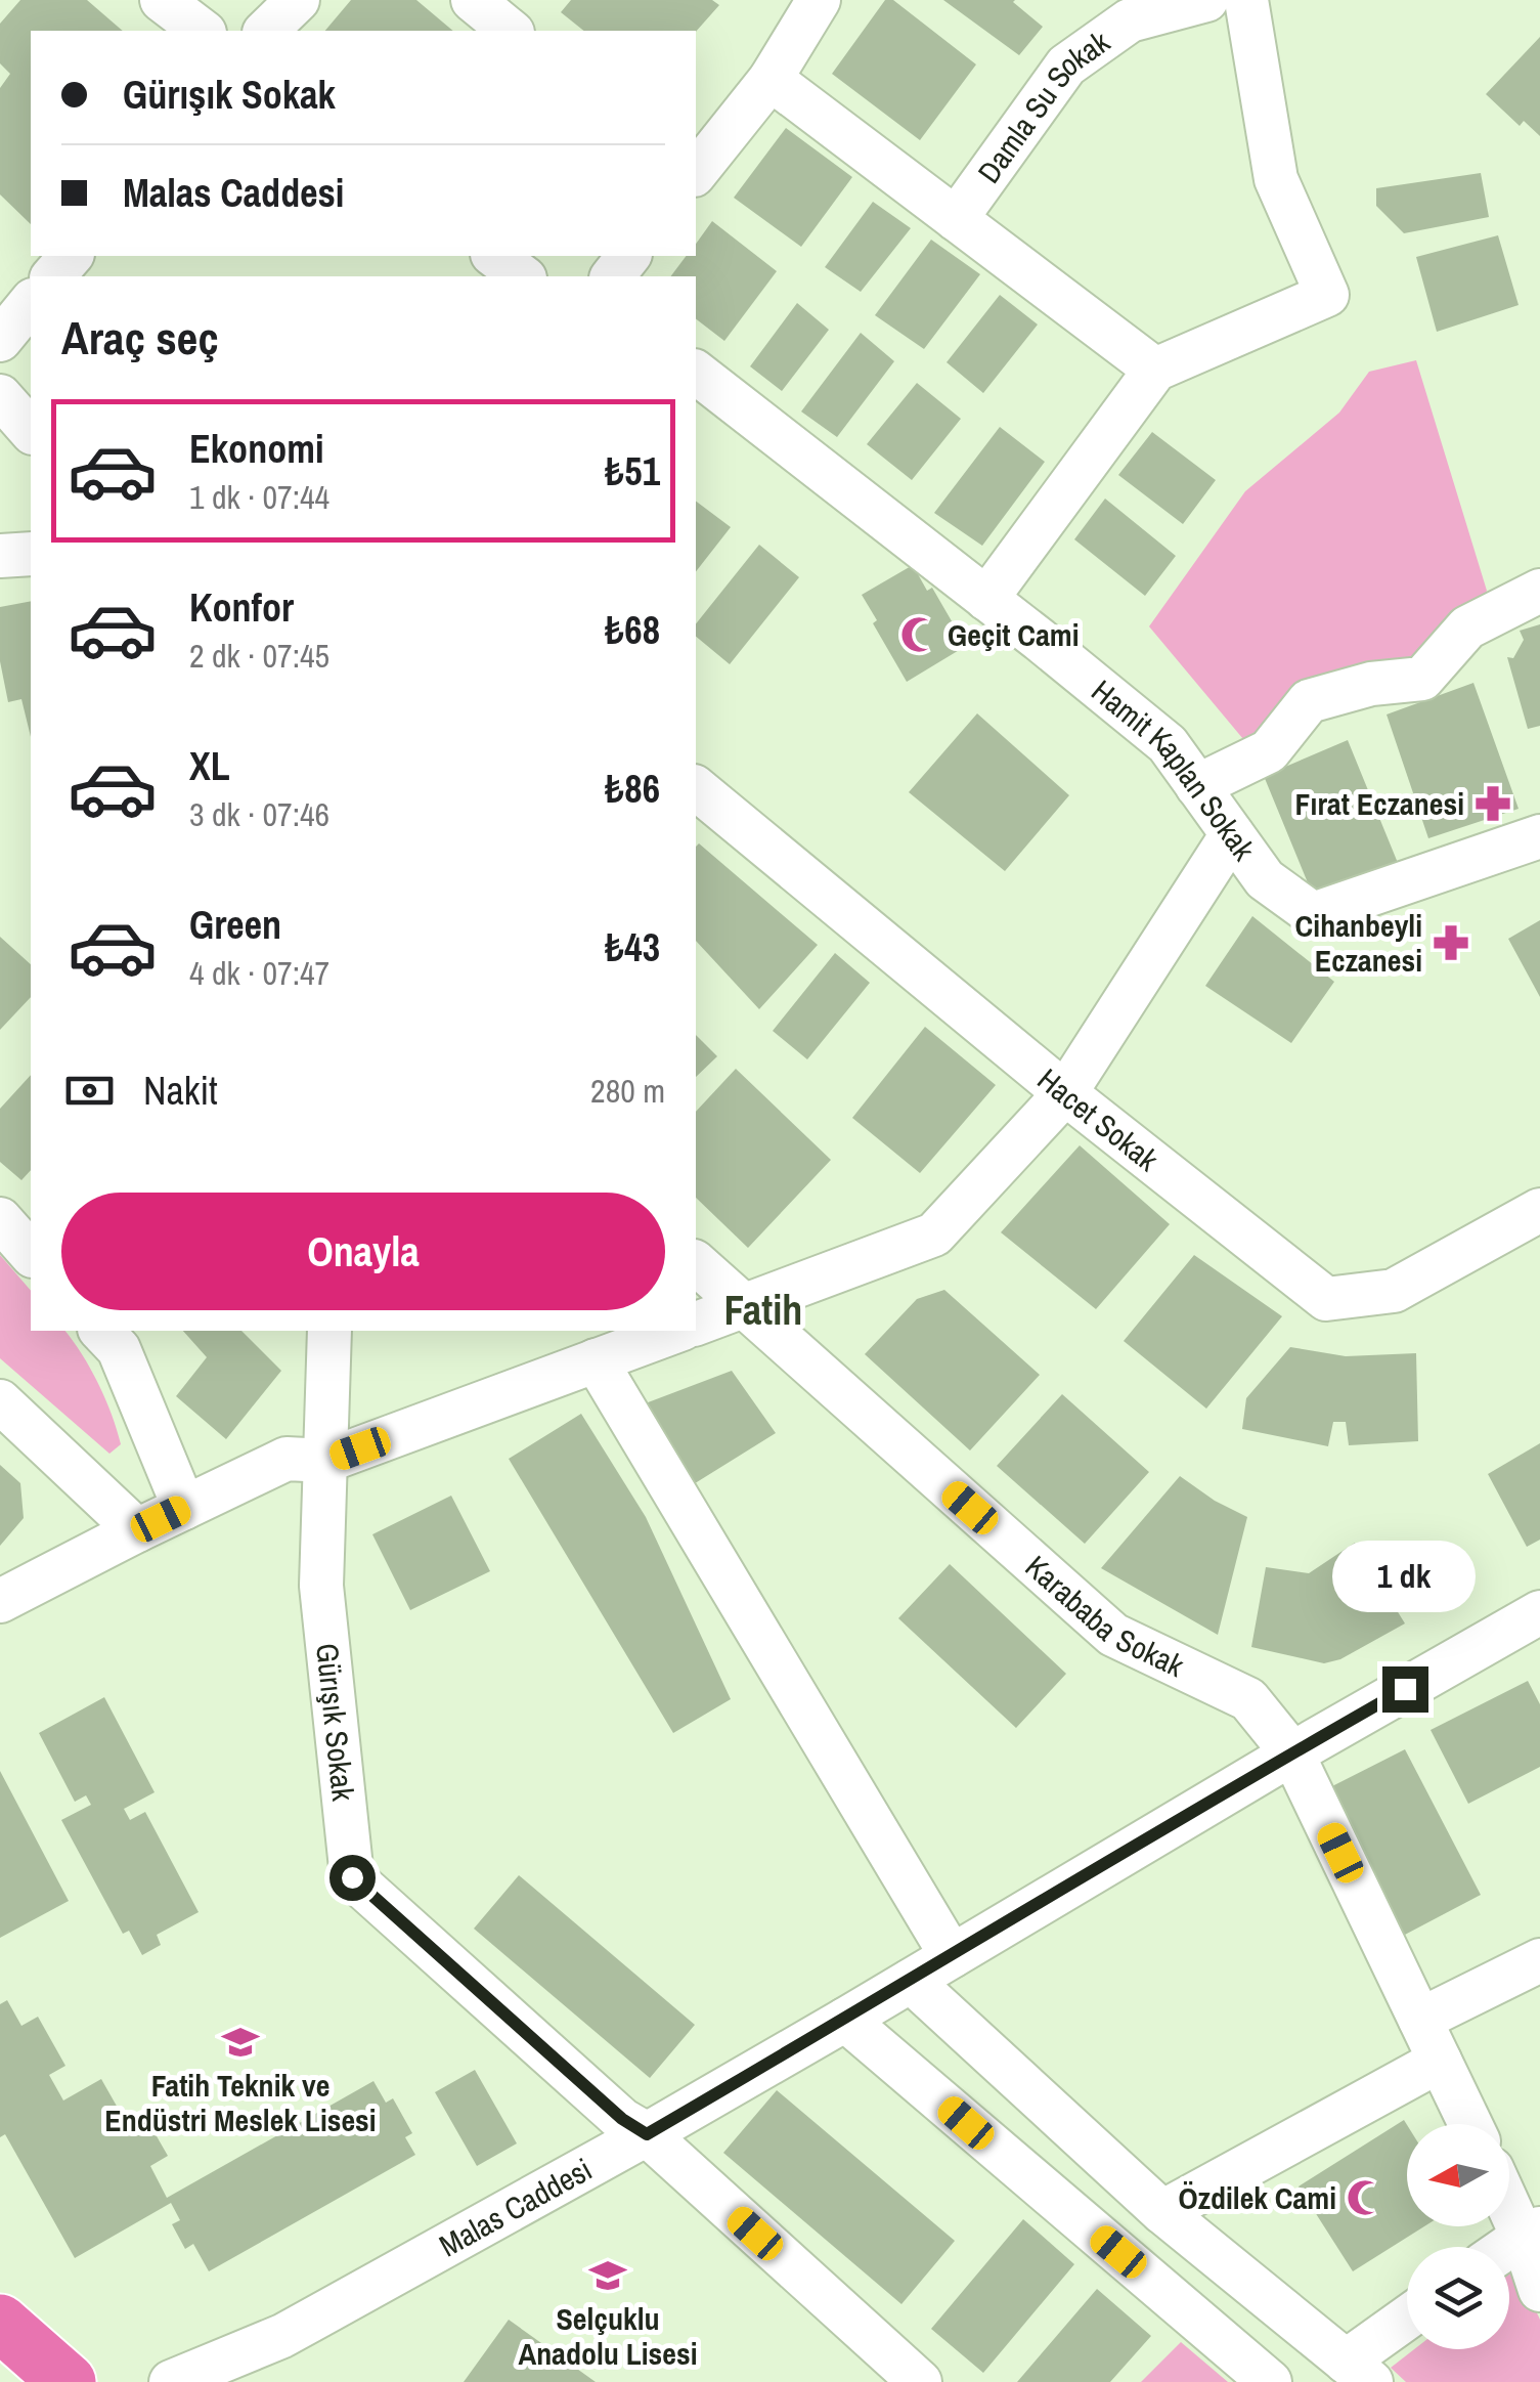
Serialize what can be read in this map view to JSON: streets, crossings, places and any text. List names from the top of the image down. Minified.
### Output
{"streets":{"street":["Damla Su Sokak","Hamit Kaplan Sokak","Hacet Sokak","Karababa Sokak","Gürışık Sokak","Malas Caddesi"]},"crossings":[["Karababa Sokak","Malas Caddesi"],["Gürışık Sokak","Malas Caddesi"]],"districts":["Fatih"],"places":{"mosque":["Geçit Cami","Özdilek Cami"],"pharmacy":["Fırat Eczanesi","Cihanbeyli Eczanesi"],"school or university":["Fatih Teknik ve Endüstri Meslek Lisesi","Selçuklu Anadolu Lisesi"]},"north":"left","page":{"banner":["Gürışık Sokak","Malas Caddesi"],"heading":"Araç seç","list":[{"name":"Ekonomi","note":"1 dk · 07:44","value":"₺51"},{"name":"Konfor","note":"2 dk · 07:45","value":"₺68"},{"name":"XL","note":"3 dk · 07:46","value":"₺86"},{"name":"Green","note":"4 dk · 07:47","value":"₺43"}],"pay":["Nakit","280 m"],"buttons":"Onayla","bubble":"1 dk"}}
